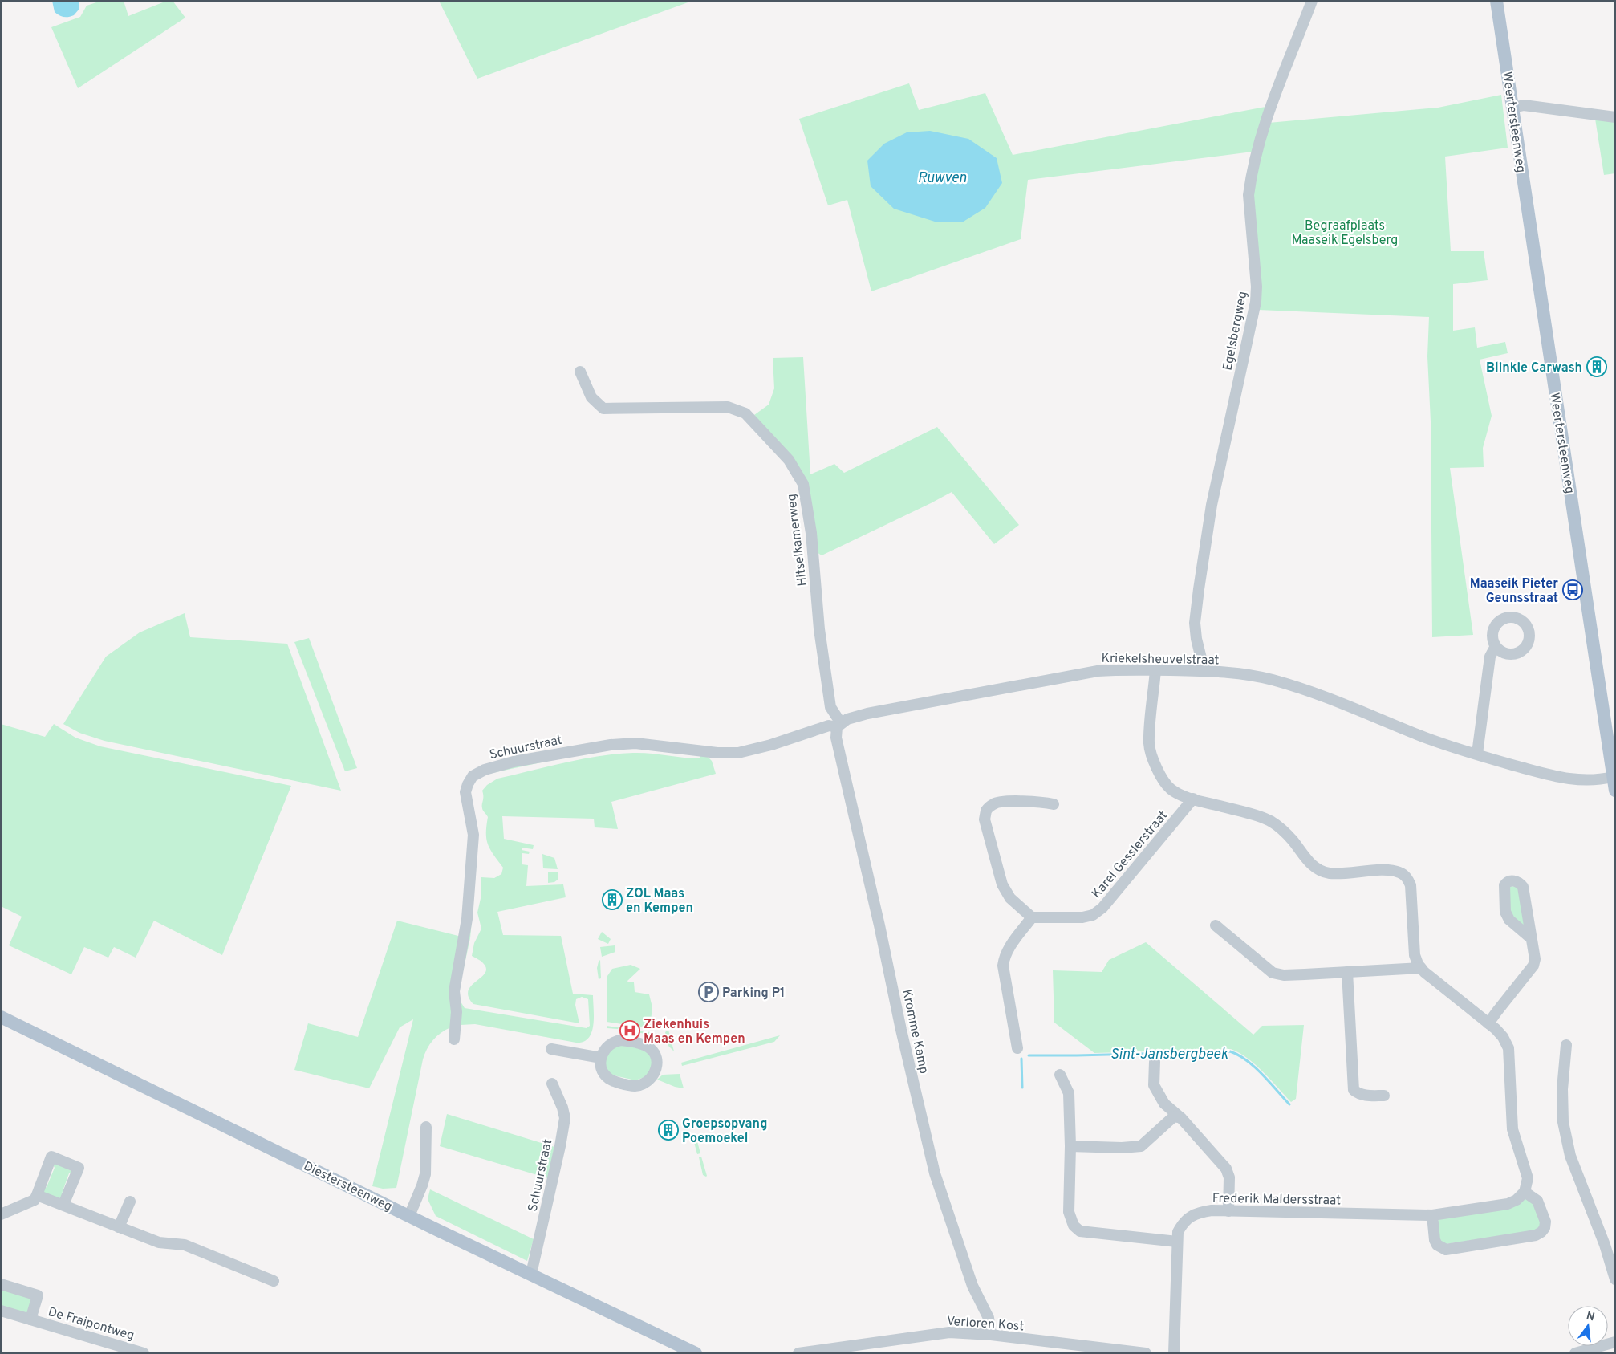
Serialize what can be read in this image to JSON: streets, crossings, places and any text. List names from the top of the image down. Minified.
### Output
{"streets":{"main road":["Weertersteenweg","Diestersteenweg"],"street":["Egelsbergweg","Hitselkamerweg","Kriekelsheuvelstraat","Schuurstraat","Karel Gesslerstraat","Kromme Kamp","Frederik Maldersstraat","De Fraipontweg","Verloren Kost"]},"crossings":[["Weertersteenweg","Kriekelsheuvelstraat"],["Egelsbergweg","Kriekelsheuvelstraat"],["Hitselkamerweg","Kriekelsheuvelstraat"],["Hitselkamerweg","Schuurstraat"],["Hitselkamerweg","Kromme Kamp"],["Kriekelsheuvelstraat","Schuurstraat"],["Kriekelsheuvelstraat","Kromme Kamp"],["Schuurstraat","Kromme Kamp"],["Schuurstraat","Diestersteenweg"],["Kromme Kamp","Verloren Kost"]],"water":["Ruwven","Sint-Jansbergbeek"],"parks":["Begraafplaats Maaseik Egelsberg"],"places":{"building":["Blinkie Carwash","ZOL Maas en Kempen","Groepsopvang Poemoekel"],"bus stop":["Maaseik Pieter Geunsstraat"],"parking":["Parking P1"],"hospital":["Ziekenhuis Maas en Kempen"]},"north":"top"}
